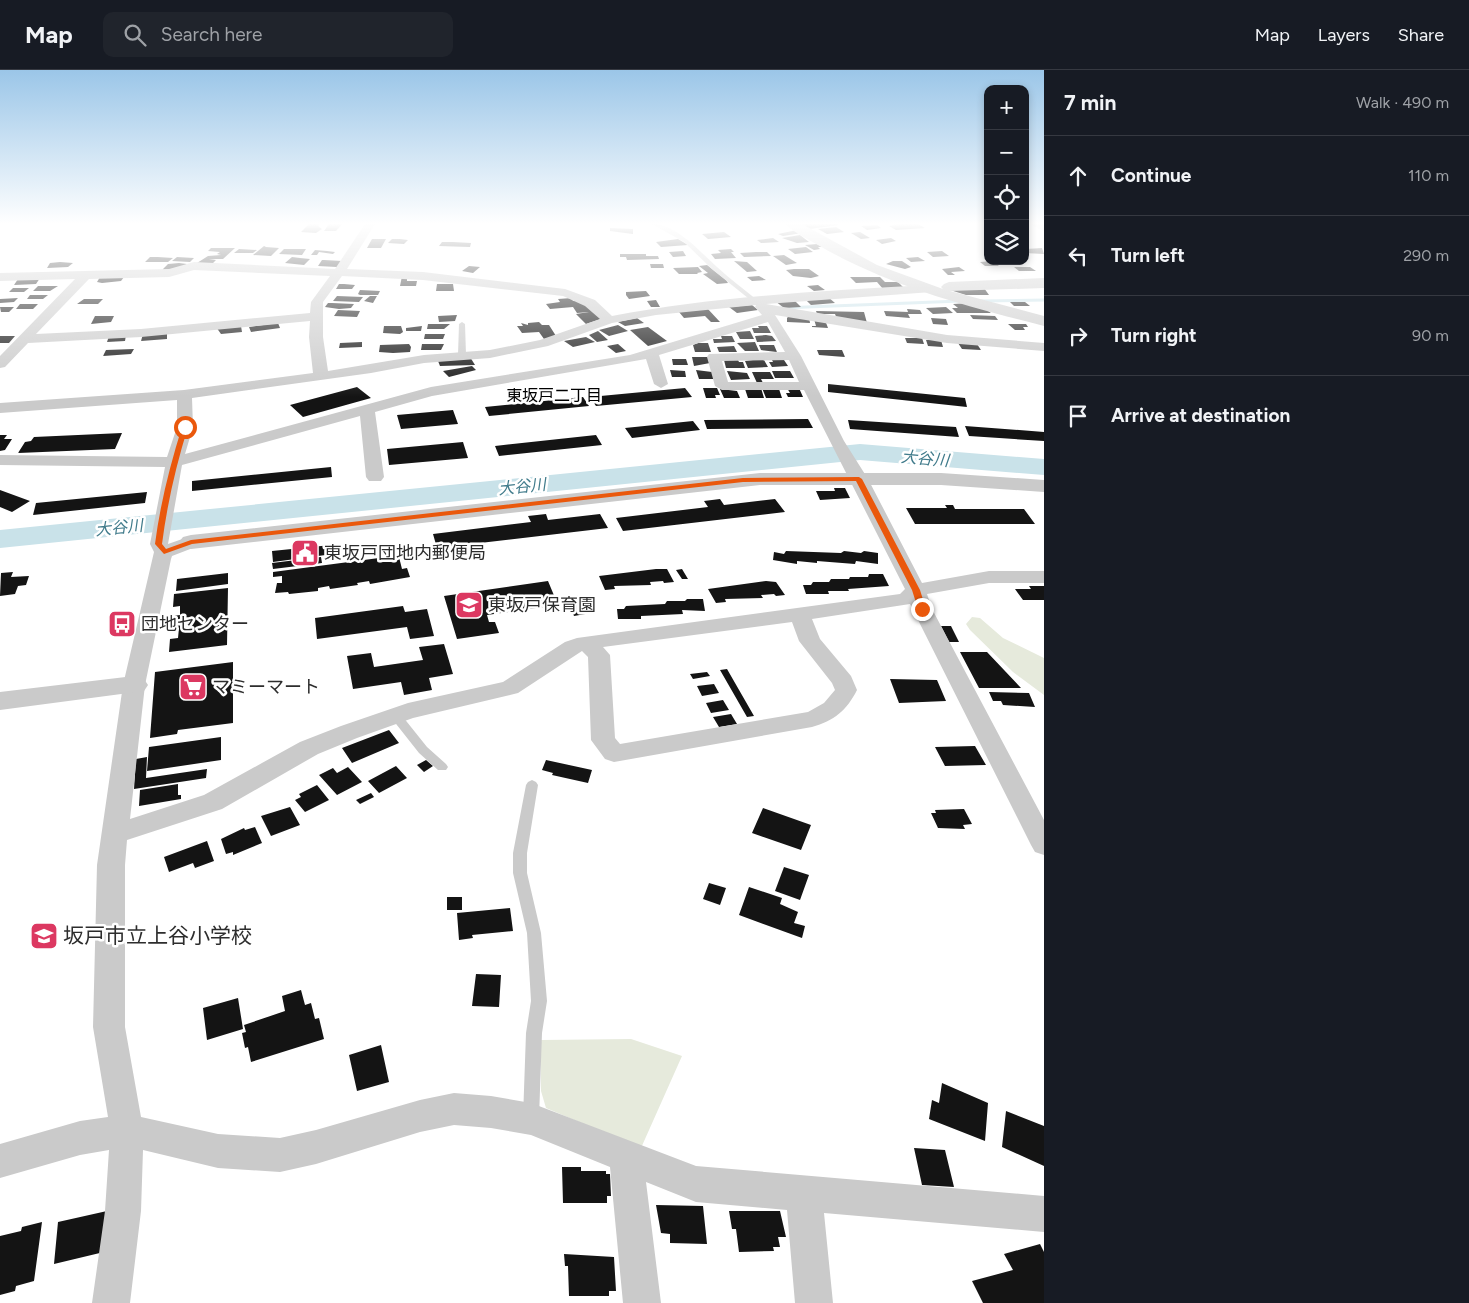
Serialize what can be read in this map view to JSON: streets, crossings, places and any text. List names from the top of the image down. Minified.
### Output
{"districts":["東坂戸二丁目"],"water":["大谷川"],"places":{"public building":["東坂戸団地内郵便局"],"school or university":["東坂戸保育園","坂戸市立上谷小学校"],"bus stop":["団地センター"],"supermarket":["マミーマート"]},"page":{"header":"Map","search":"Search here","nav":["Map","Layers","Share"],"heading":["7 min","Walk · 490 m"],"map_buttons":["+","−"],"list":[["Continue","110 m"],["Turn left","290 m"],["Turn right","90 m"],"Arrive at destination"]}}
